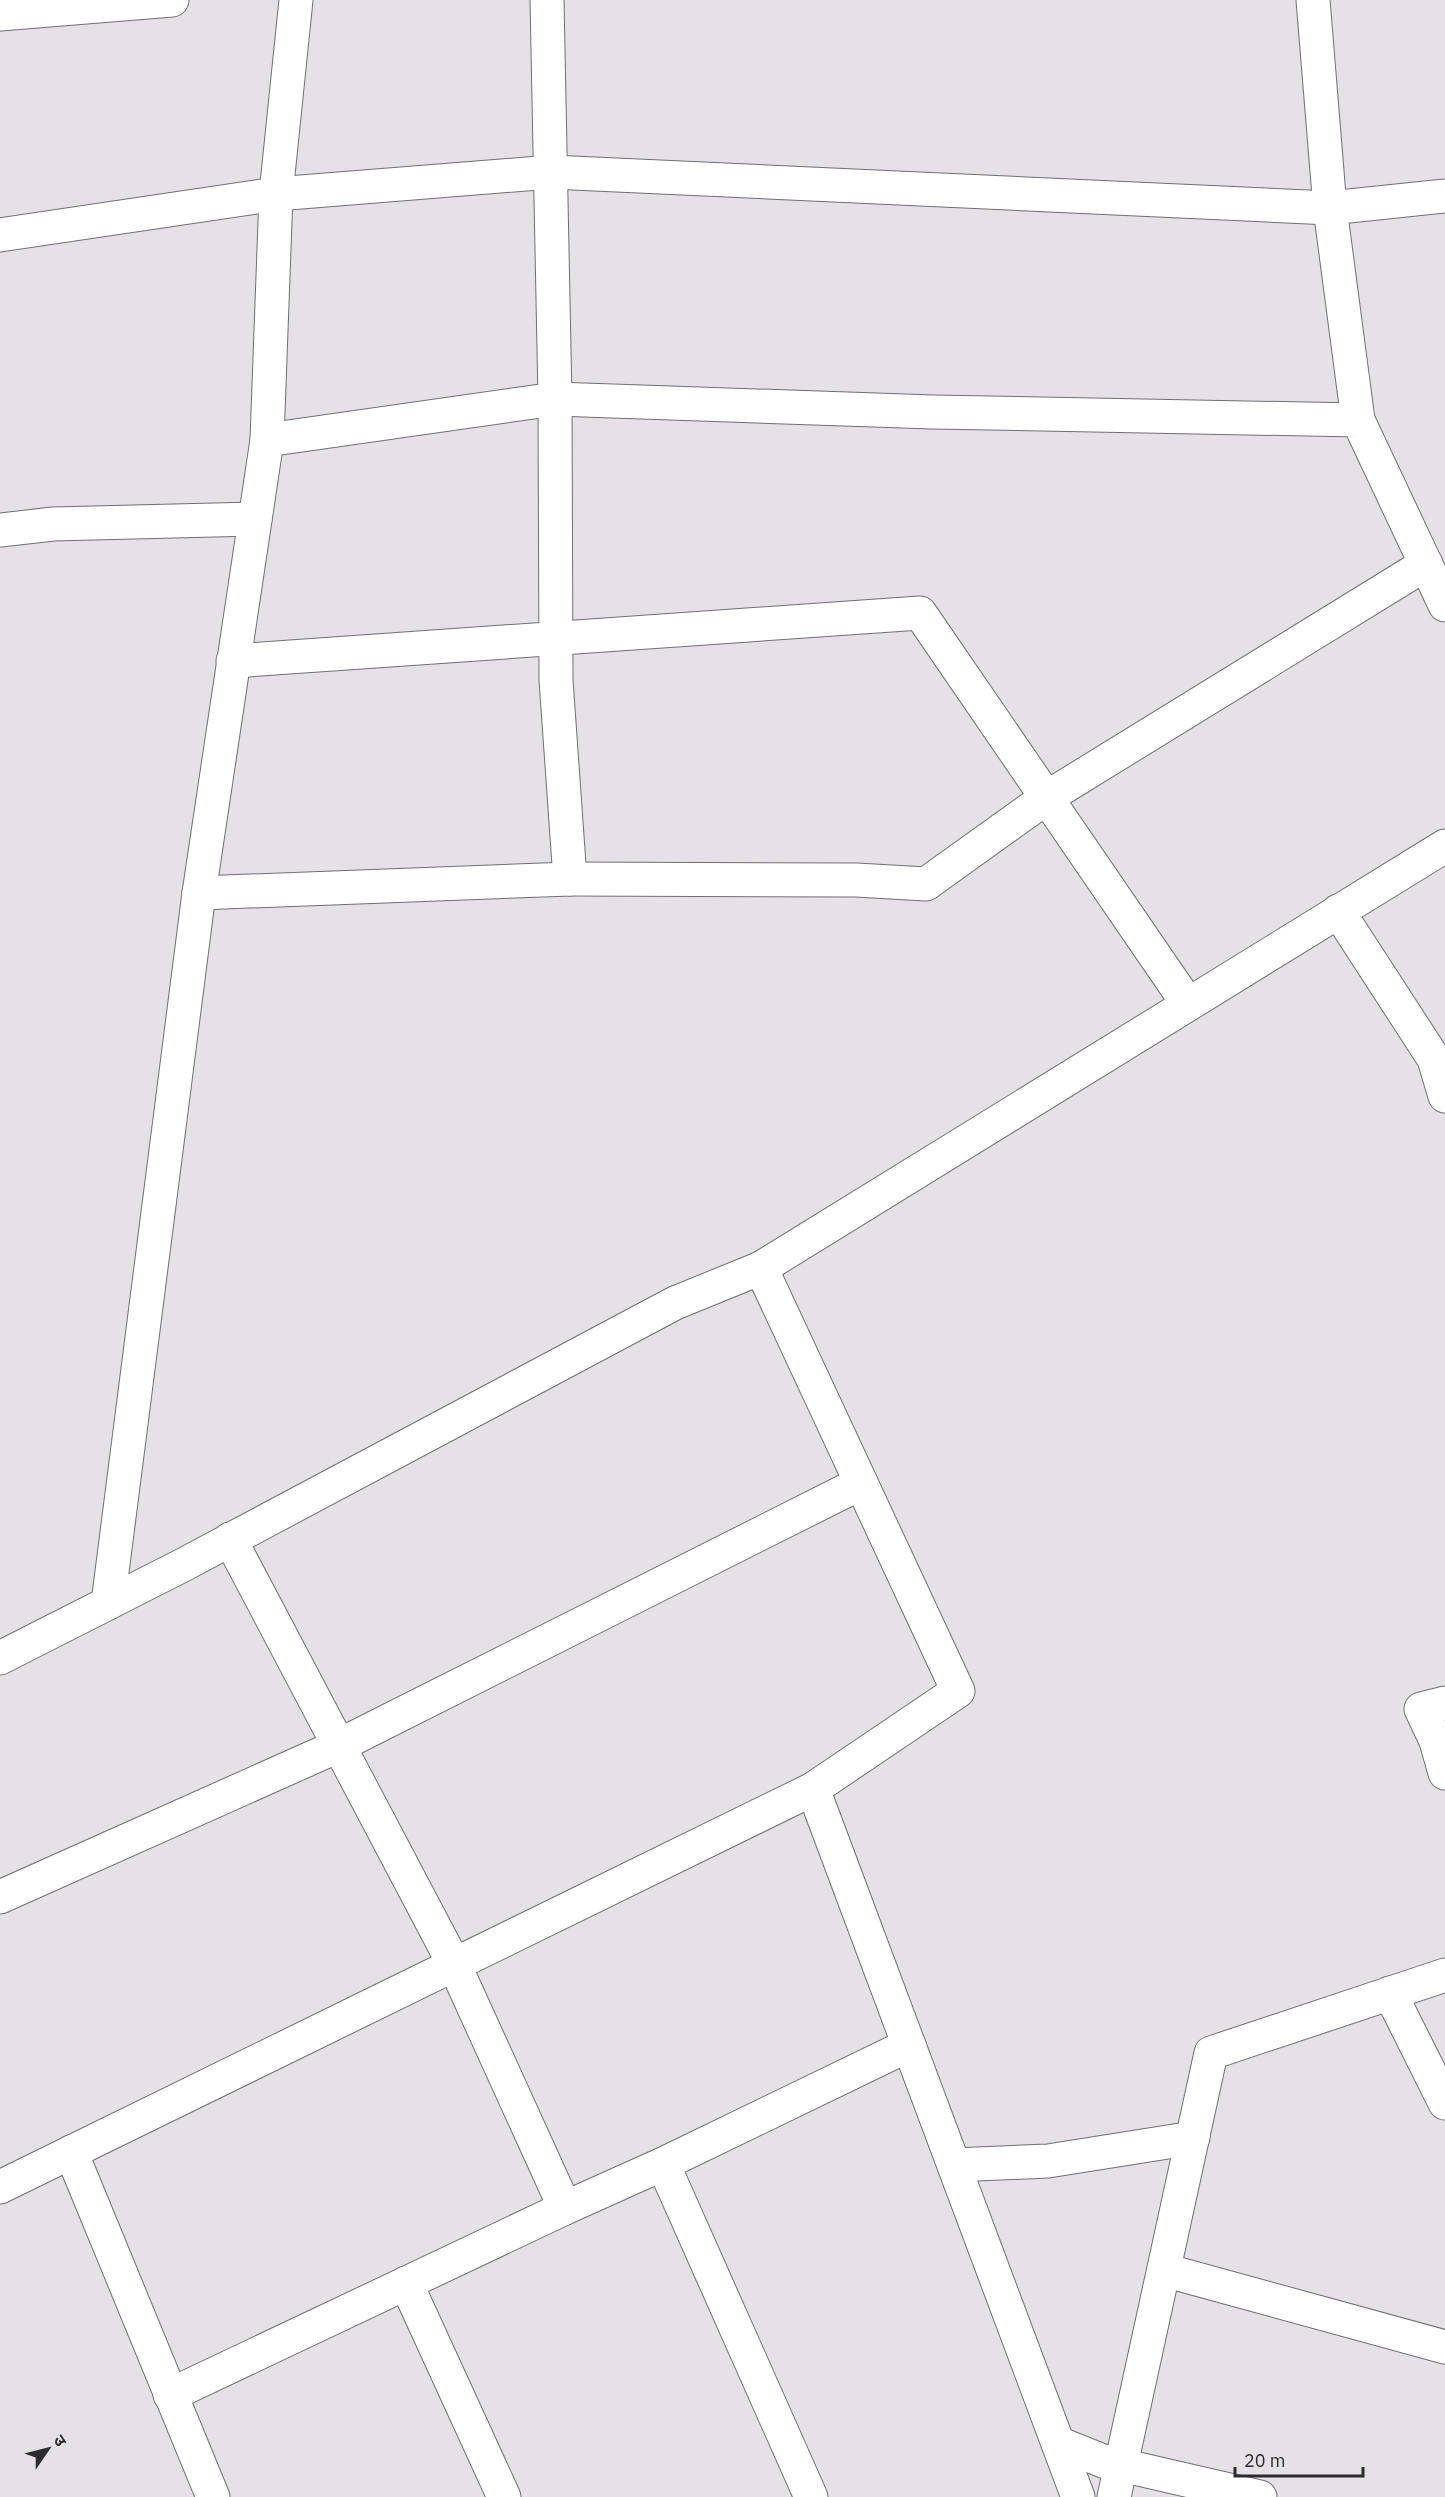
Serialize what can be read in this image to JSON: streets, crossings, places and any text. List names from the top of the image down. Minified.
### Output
{"scale_bar":"20 m","north":"top right"}
